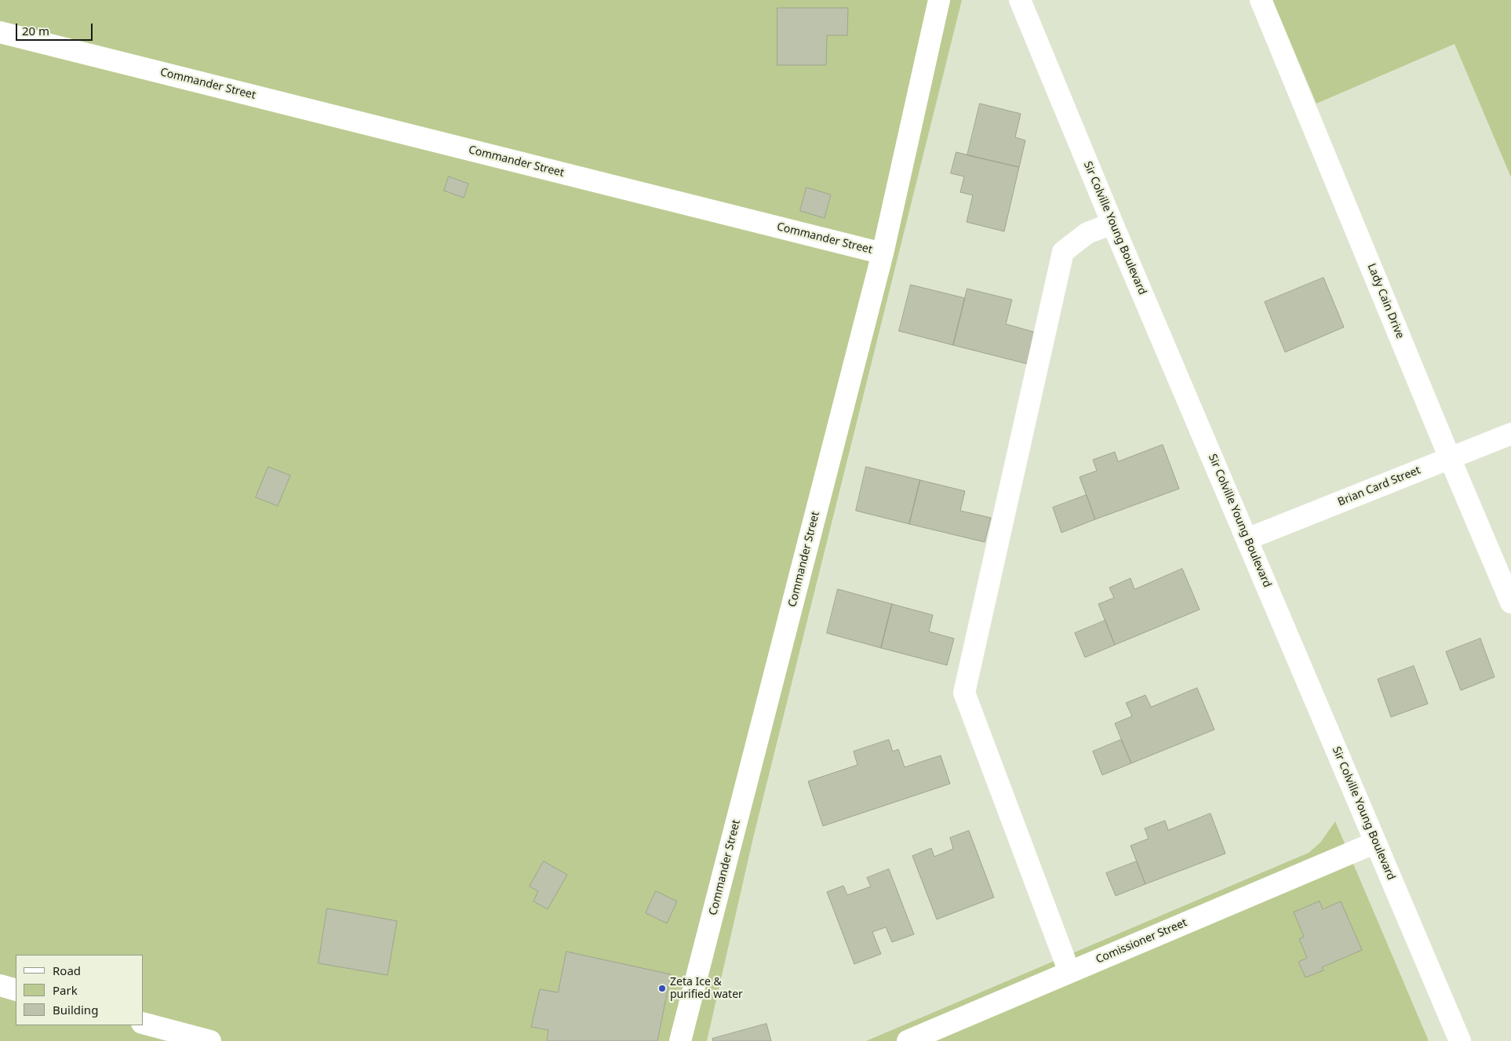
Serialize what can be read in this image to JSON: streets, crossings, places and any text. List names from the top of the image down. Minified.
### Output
{"streets":{"street":["Commander Street","Sir Colville Young Boulevard","Lady Cain Drive","Brian Card Street","Comissioner Street"]},"crossings":[["Sir Colville Young Boulevard","Brian Card Street"],["Sir Colville Young Boulevard","Comissioner Street"],["Lady Cain Drive","Brian Card Street"]],"places":["Zeta Ice & purified water"],"legend":["Road","Park","Building"],"scale_bar":"20 m"}
